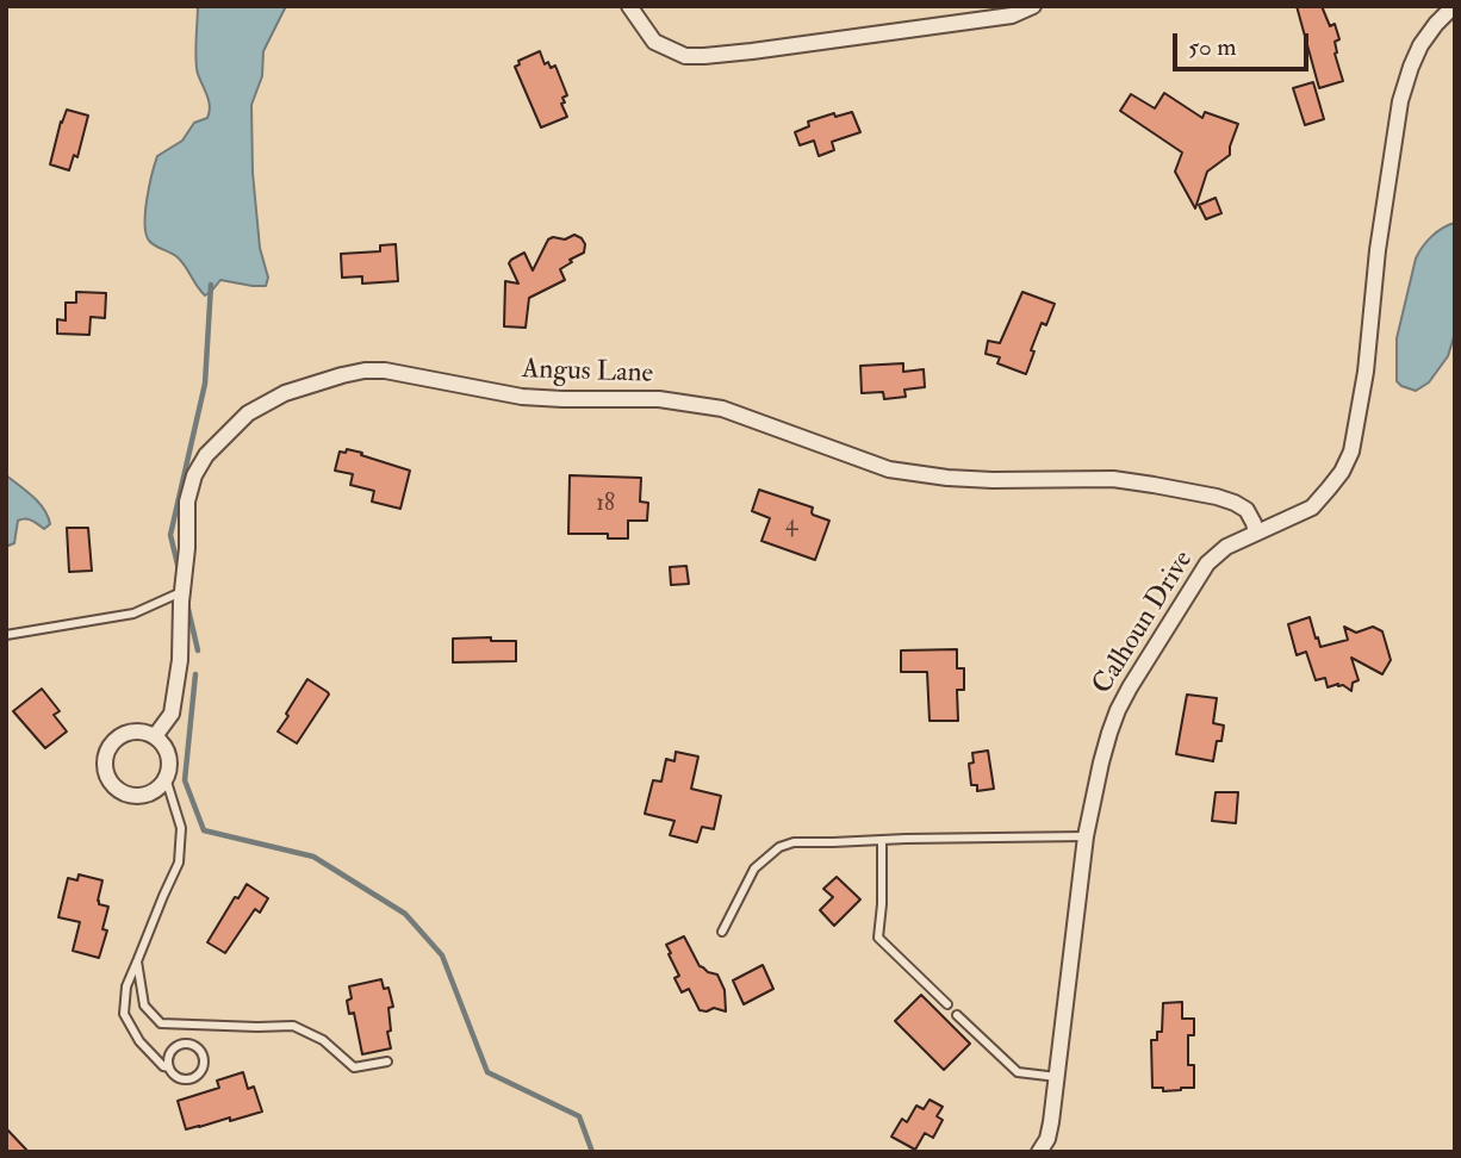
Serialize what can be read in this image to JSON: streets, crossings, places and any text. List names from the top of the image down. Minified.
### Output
{"streets":{"street":["Angus Lane","Calhoun Drive"]},"crossings":[["Angus Lane","Calhoun Drive"]],"house_numbers":["18","4"],"scale_bar":"50 m"}
